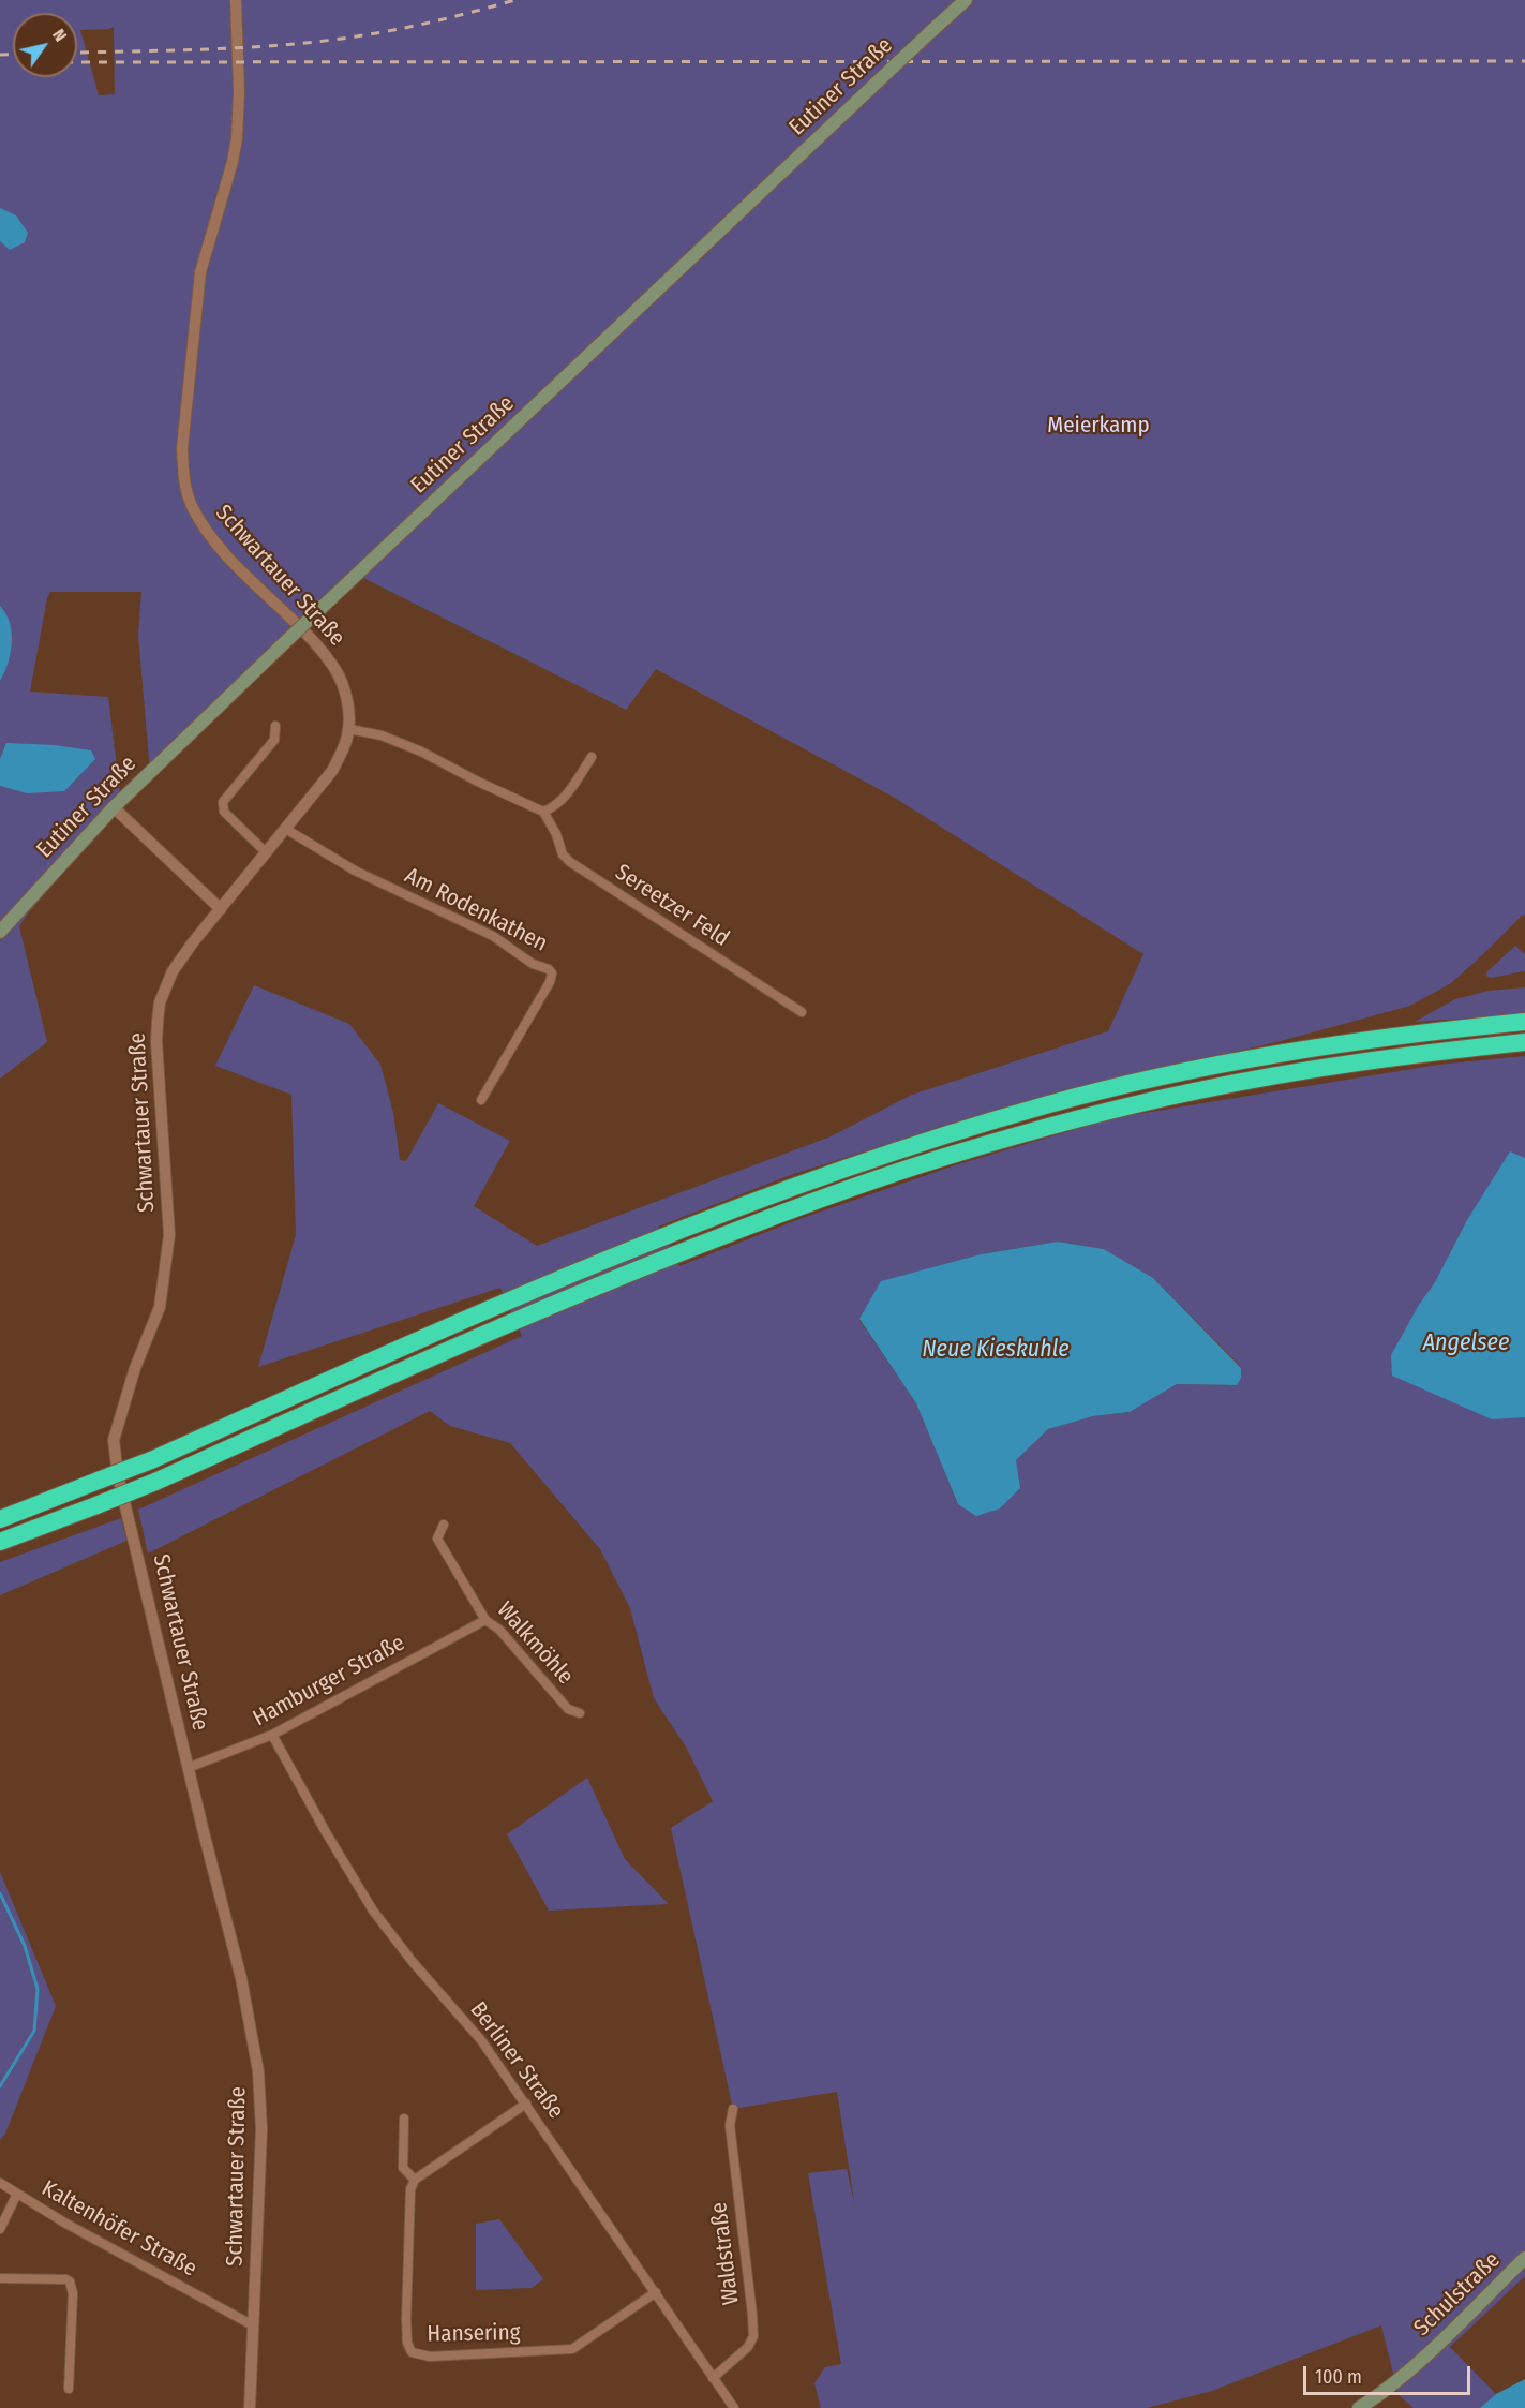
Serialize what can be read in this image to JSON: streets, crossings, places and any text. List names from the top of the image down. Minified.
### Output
{"streets":{"main road":["Eutiner Straße","Schulstraße"],"street":["Schwartauer Straße","Sereetzer Feld","Am Rodenkathen","Walkmöhle","Hamburger Straße","Berliner Straße","Kaltenhöfer Straße","Waldstraße","Hansering"]},"crossings":[["Schwartauer Straße","Am Rodenkathen"],["Schwartauer Straße","Hamburger Straße"],["Schwartauer Straße","Kaltenhöfer Straße"],["Walkmöhle","Hamburger Straße"],["Hamburger Straße","Berliner Straße"],["Berliner Straße","Waldstraße"],["Berliner Straße","Hansering"]],"water":["Angelsee","Neue Kieskuhle"],"parks":["Meierkamp"],"scale_bar":"100 m","north":"top right"}
